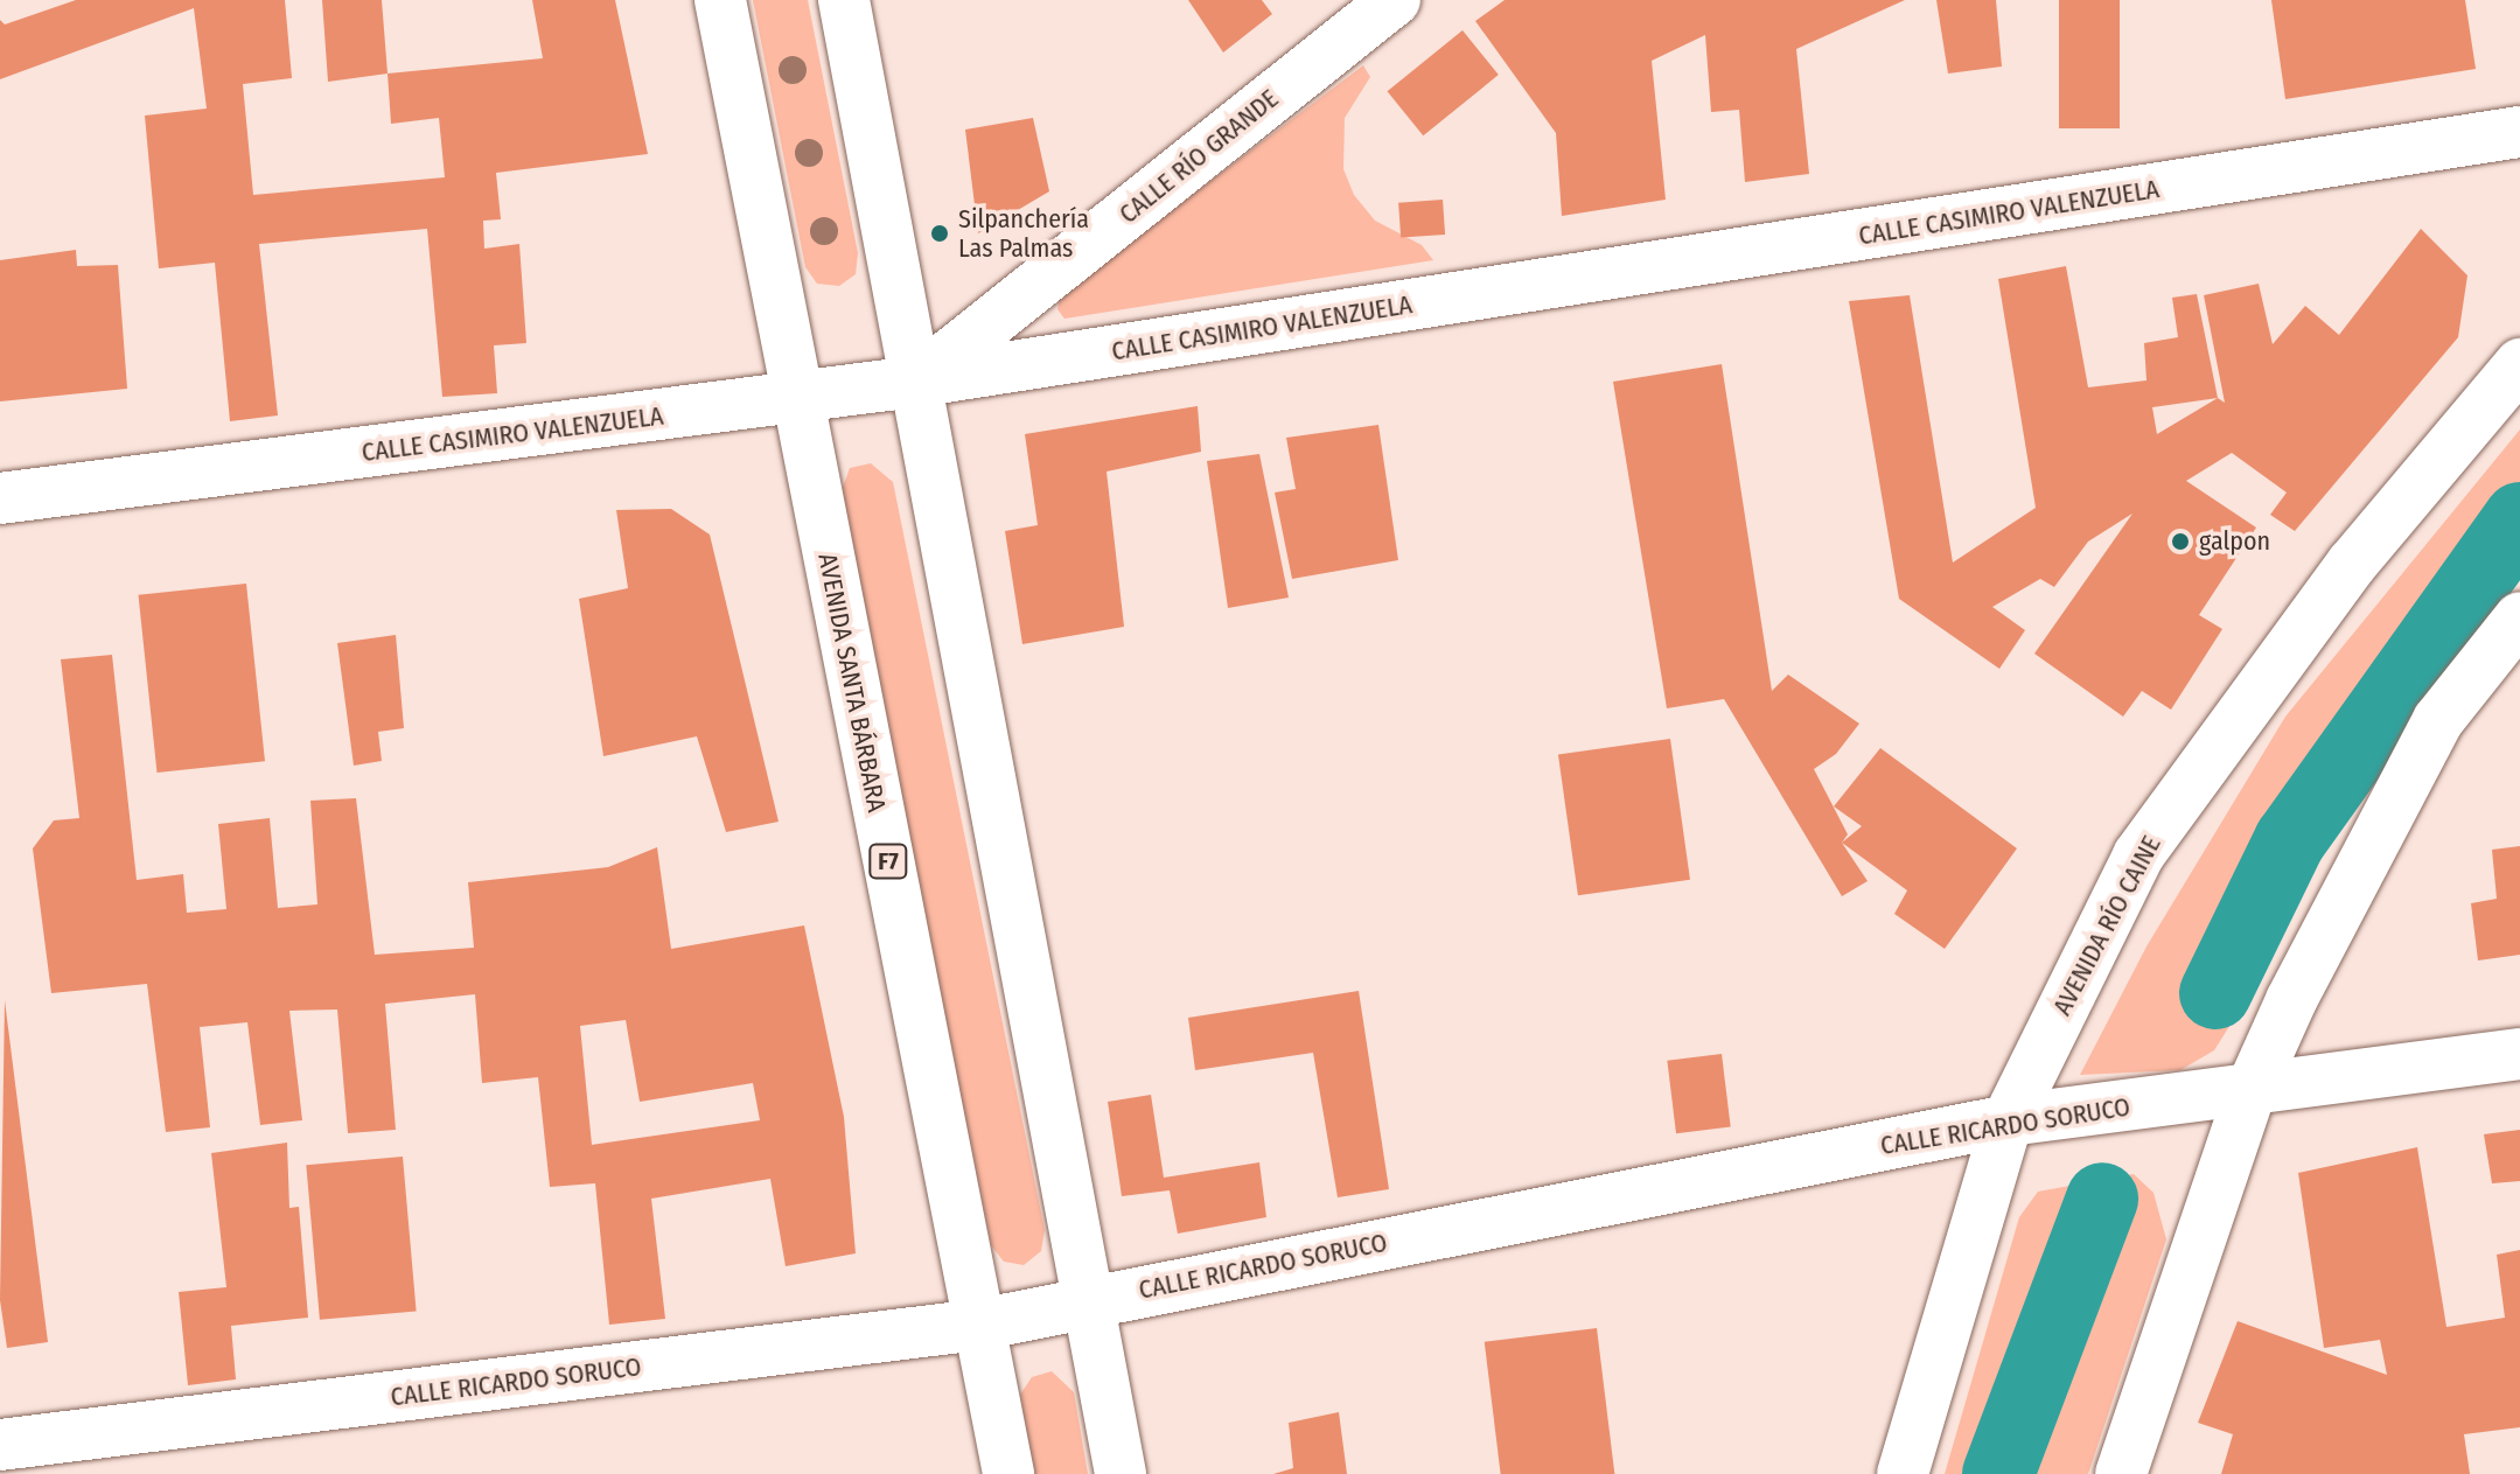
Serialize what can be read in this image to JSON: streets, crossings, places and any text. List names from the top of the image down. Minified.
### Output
{"streets":{"main road":["CALLE RÍO GRANDE","CALLE CASIMIRO VALENZUELA","AVENIDA SANTA BÁRBARA","F7","AVENIDA RÍO CAINE","CALLE RICARDO SORUCO"]},"crossings":[["CALLE RÍO GRANDE","CALLE CASIMIRO VALENZUELA"],["CALLE CASIMIRO VALENZUELA","AVENIDA SANTA BÁRBARA"],["AVENIDA SANTA BÁRBARA","CALLE RICARDO SORUCO"],["AVENIDA RÍO CAINE","CALLE RICARDO SORUCO"]],"places":["Silpanchería Las Palmas","galpon"]}
